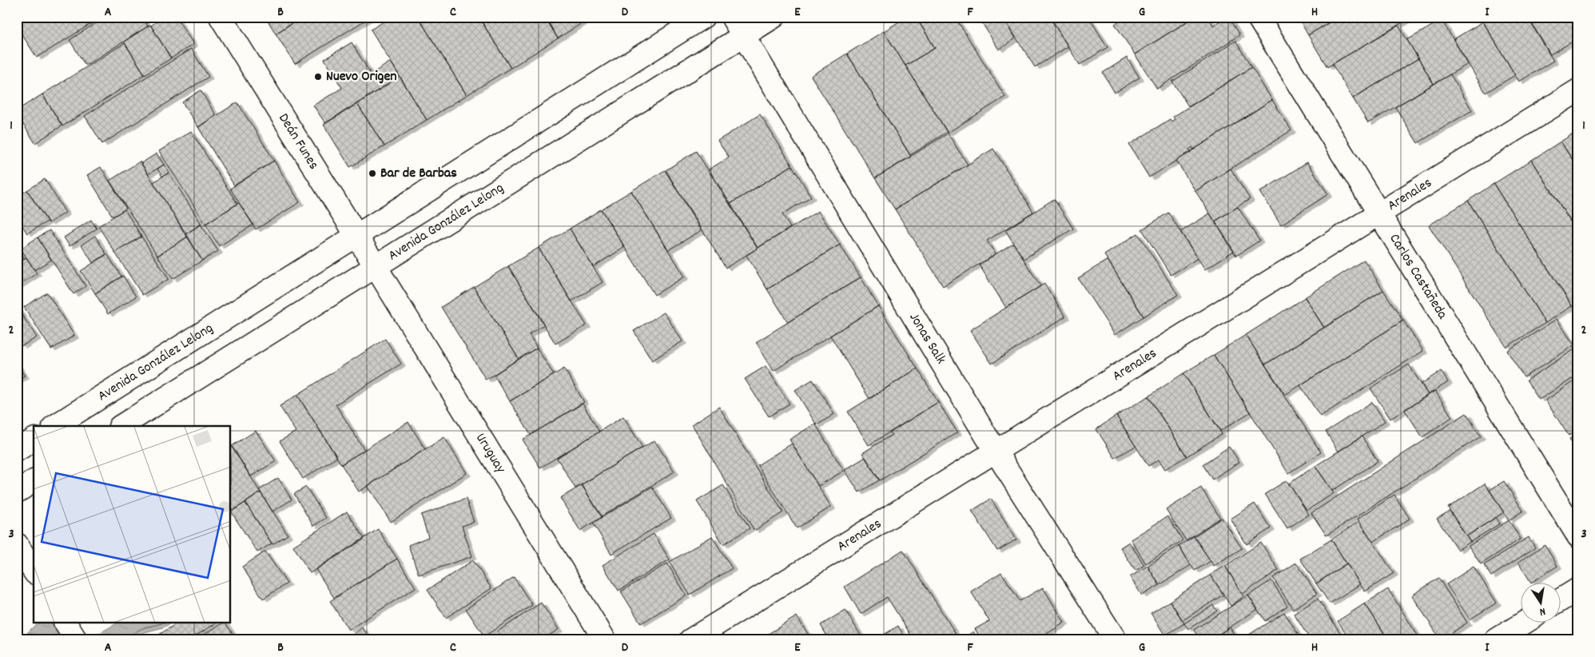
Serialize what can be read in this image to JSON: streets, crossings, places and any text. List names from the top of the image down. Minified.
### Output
{"streets":{"street":["Deán Funes","Arenales","Avenida González Lelong","Carlos Castañeda","Jonas Salk","Uruguay"]},"crossings":[["Deán Funes","Avenida González Lelong"],["Deán Funes","Uruguay"],["Arenales","Carlos Castañeda"],["Arenales","Jonas Salk"],["Avenida González Lelong","Jonas Salk"],["Avenida González Lelong","Uruguay"]],"places":["Nuevo Origen","Bar de Barbas"],"north":"bottom","grid":{"columns":["A","B","C","D","E","F","G","H","I"],"rows":["1","2","3"]}}
